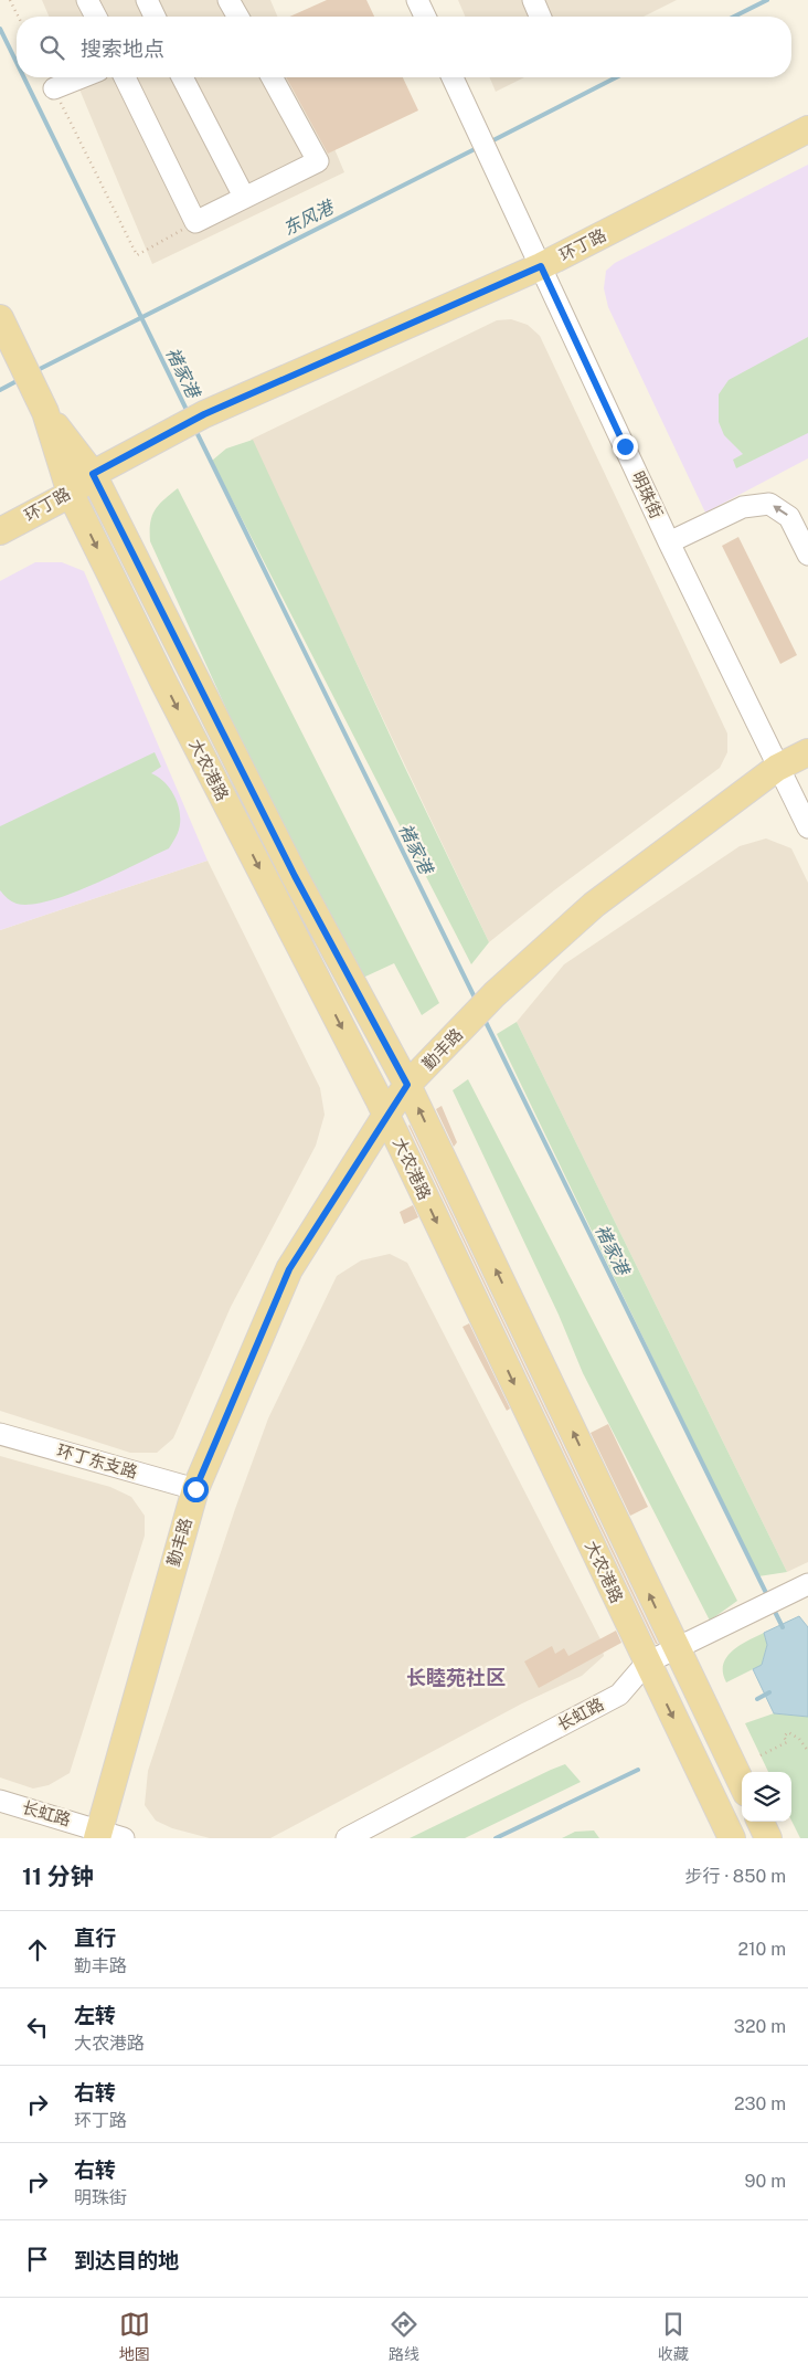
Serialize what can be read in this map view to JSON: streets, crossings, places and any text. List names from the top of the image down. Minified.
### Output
{"streets":{"main road":["环丁路","大农港路","勤丰路"],"street":["明珠街","环丁东支路","长虹路"]},"crossings":[["环丁路","明珠街"],["环丁路","大农港路"],["明珠街","勤丰路"],["大农港路","勤丰路"],["大农港路","长虹路"],["勤丰路","环丁东支路"],["勤丰路","长虹路"]],"districts":["长睦苑社区"],"water":["东风港","褚家港"],"page":{"search":"搜索地点","heading":["11 分钟","步行 · 850 m"],"list":[["直行","勤丰路","210 m"],["左转","大农港路","320 m"],["右转","环丁路","230 m"],["右转","明珠街","90 m"],"到达目的地"],"nav":["地图","路线","收藏"]}}
